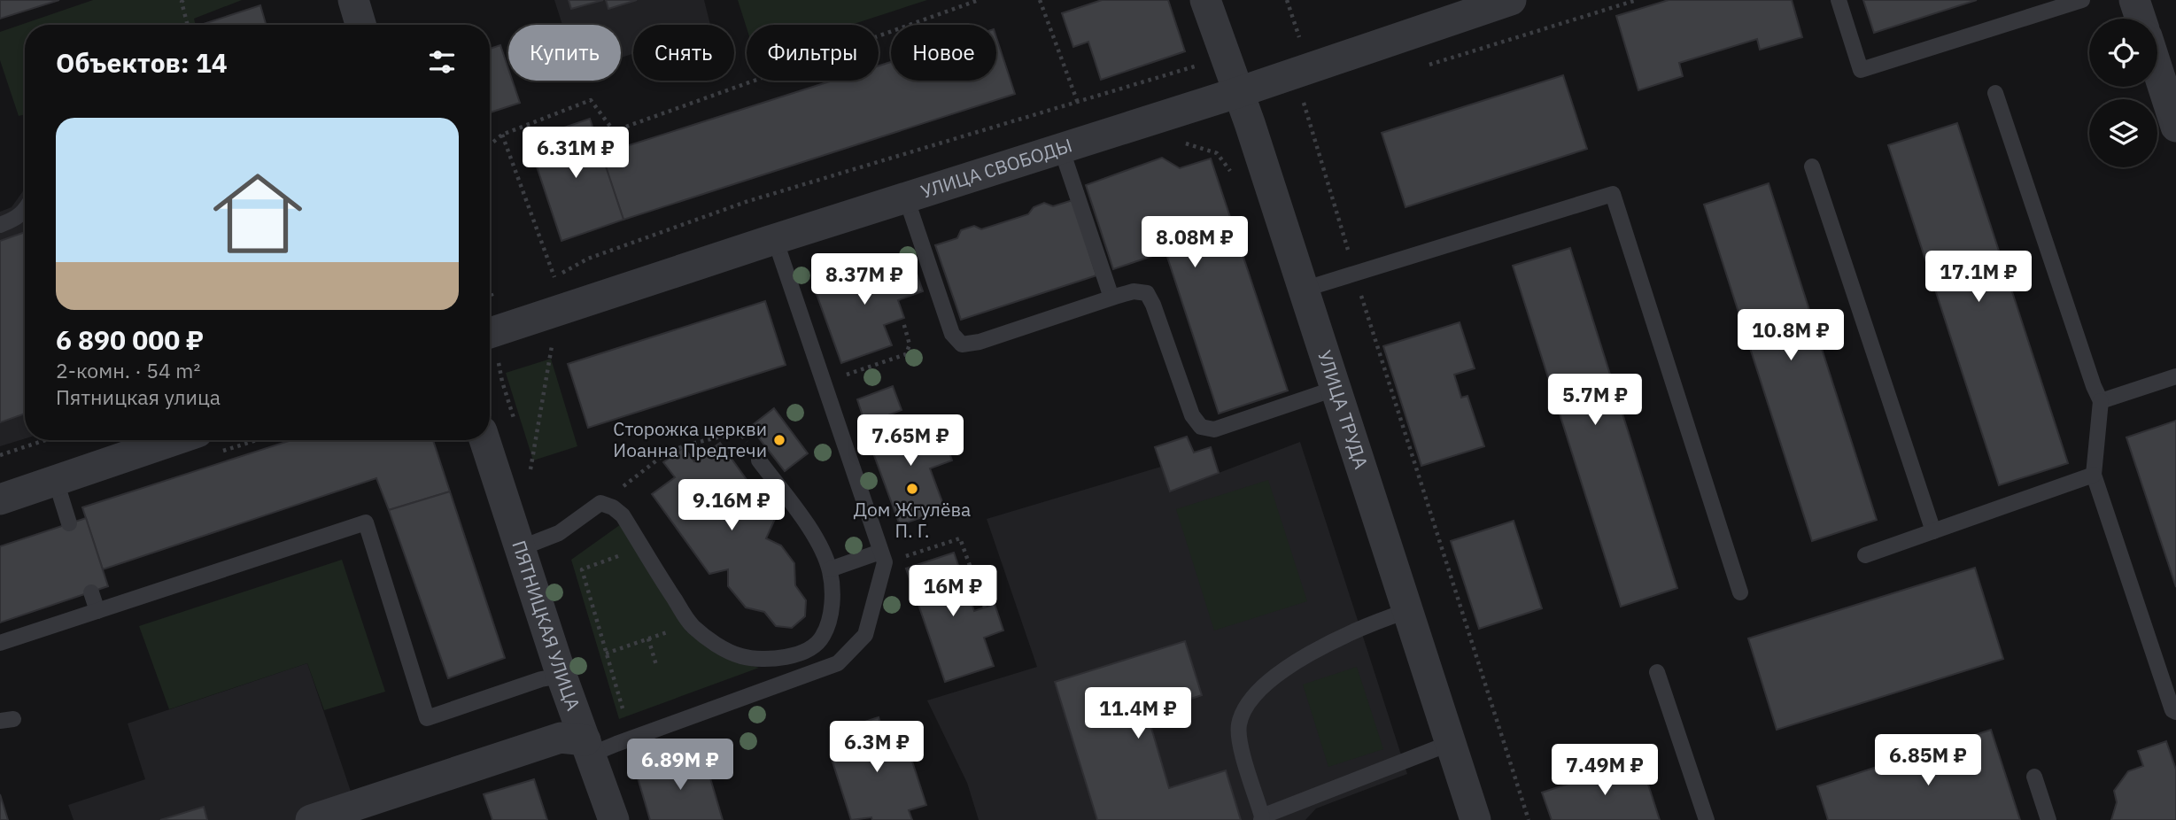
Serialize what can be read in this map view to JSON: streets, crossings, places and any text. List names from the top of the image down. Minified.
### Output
{"streets":{"street":["УЛИЦА СВОБОДЫ","УЛИЦА ТРУДА","ПЯТНИЦКАЯ УЛИЦА"]},"crossings":[["УЛИЦА СВОБОДЫ","УЛИЦА ТРУДА"]],"places":["Сторожка церкви Иоанна Предтечи","Дом Жгулёва П. Г."],"page":{"chip":["Купить","Снять","Фильтры","Новое"],"heading":"Объектов: 14","list":[{"name":"6 890 000 ₽","note":"2-комн. · 54 m² · Пятницкая улица"}],"price":["6.31M ₽","8.08M ₽","17.1M ₽","8.37M ₽","10.8M ₽","5.7M ₽","7.65M ₽","9.16M ₽","16M ₽","11.4M ₽","6.3M ₽","6.85M ₽","6.89M ₽","7.49M ₽"]}}
